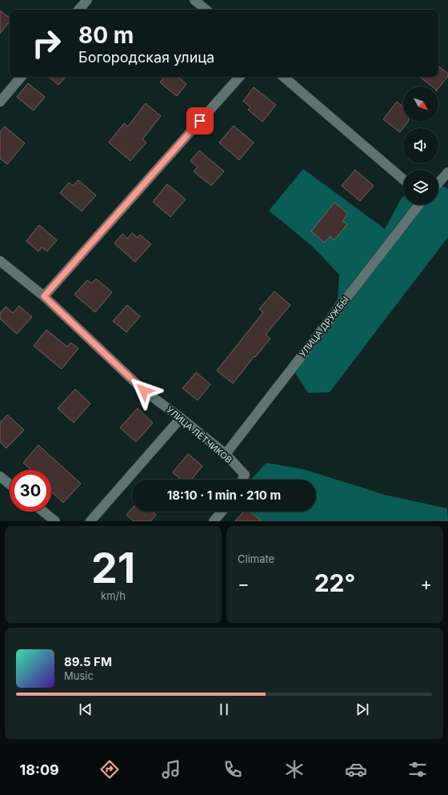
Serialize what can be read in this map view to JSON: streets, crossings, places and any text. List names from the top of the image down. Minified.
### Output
{"streets":{"street":["УЛИЦА ДРУЖБЫ","УЛИЦА ЛЁТЧИКОВ"]},"crossings":[["УЛИЦА ДРУЖБЫ","УЛИЦА ЛЁТЧИКОВ"]],"north":"bottom right","page":{"turn":["80 m","Богородская улица"],"limit":"30","trip":"18:10 · 1 min · 210 m","tile":[["21","km/h"],"Climate"],"heat":["−","22°","+"],"song":["89.5 FM","Music"],"tabs":"18:09"}}
